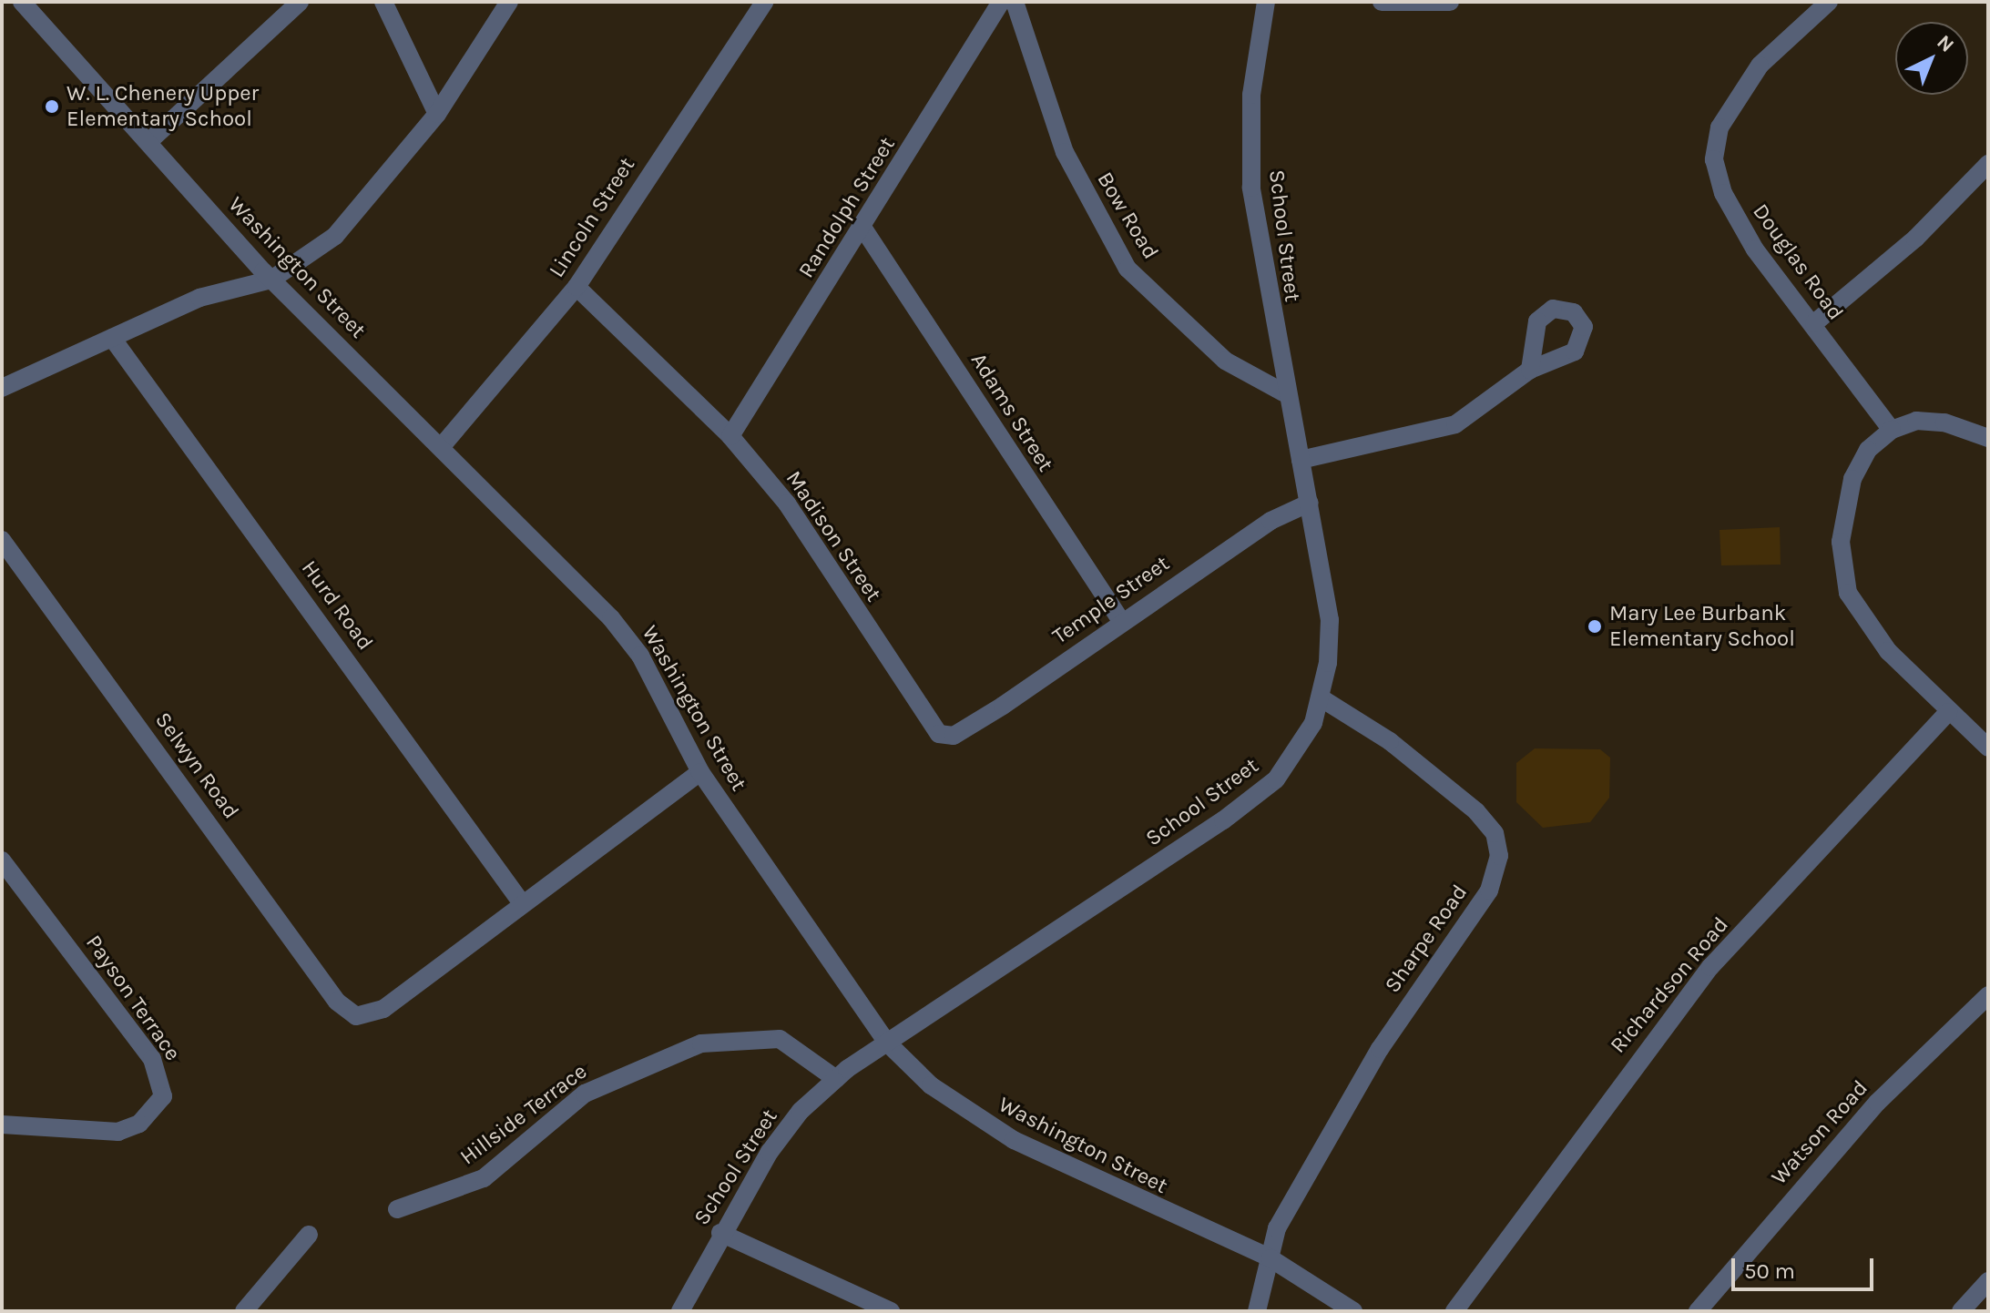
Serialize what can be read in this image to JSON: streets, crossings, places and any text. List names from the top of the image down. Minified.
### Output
{"streets":{"street":["Randolph Street","Bow Road","Lincoln Street","School Street","Douglas Road","Washington Street","Adams Street","Madison Street","Temple Street","Hurd Road","Selwyn Road","Sharpe Road","Richardson Road","Payson Terrace","Hillside Terrace","Watson Road"]},"crossings":[["Randolph Street","Adams Street"],["Randolph Street","Madison Street"],["Bow Road","School Street"],["Lincoln Street","Washington Street"],["Lincoln Street","Madison Street"],["School Street","Washington Street"],["School Street","Temple Street"],["School Street","Sharpe Road"],["School Street","Hillside Terrace"],["Washington Street","Sharpe Road"],["Adams Street","Temple Street"],["Madison Street","Temple Street"],["Hurd Road","Selwyn Road"]],"places":["W. L. Chenery Upper Elementary School","Mary Lee Burbank Elementary School"],"scale_bar":"50 m","north":"top right"}
